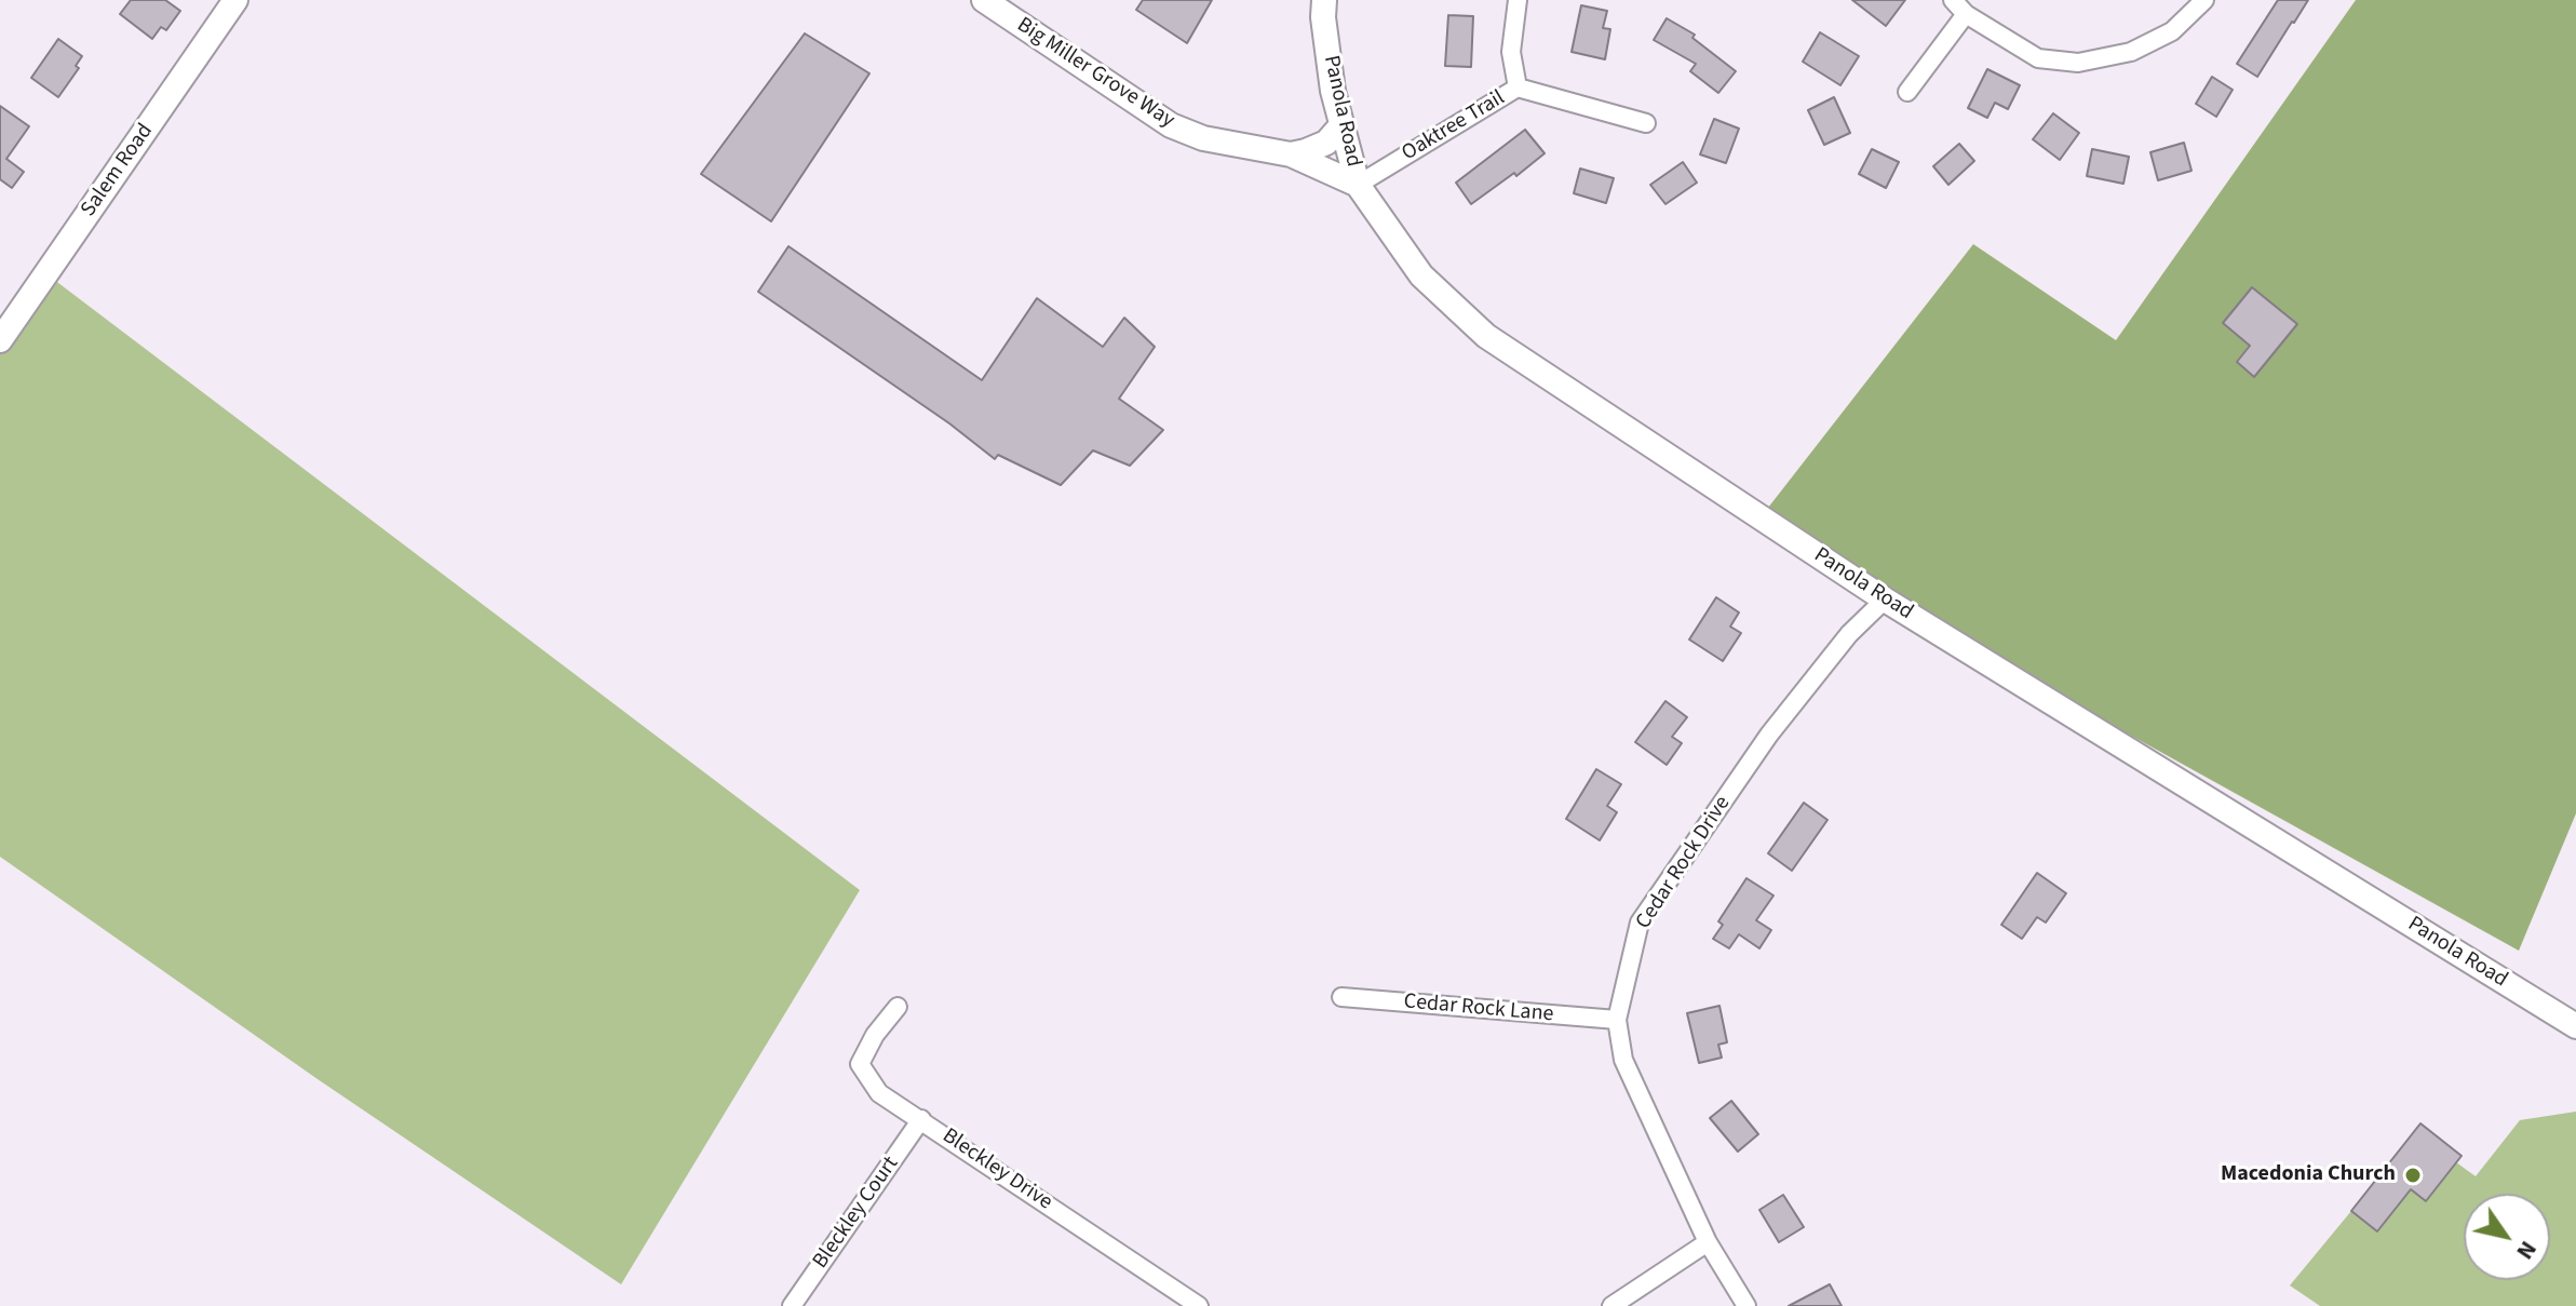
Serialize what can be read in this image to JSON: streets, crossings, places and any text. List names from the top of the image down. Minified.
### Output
{"streets":{"main road":["Big Miller Grove Way","Panola Road","Salem Road"],"street":["Oaktree Trail","Cedar Rock Drive","Cedar Rock Lane","Bleckley Drive","Bleckley Court"]},"crossings":[["Big Miller Grove Way","Panola Road"],["Big Miller Grove Way","Oaktree Trail"],["Panola Road","Oaktree Trail"],["Panola Road","Cedar Rock Drive"],["Cedar Rock Drive","Cedar Rock Lane"],["Bleckley Drive","Bleckley Court"]],"places":["Macedonia Church"],"north":"bottom right"}
